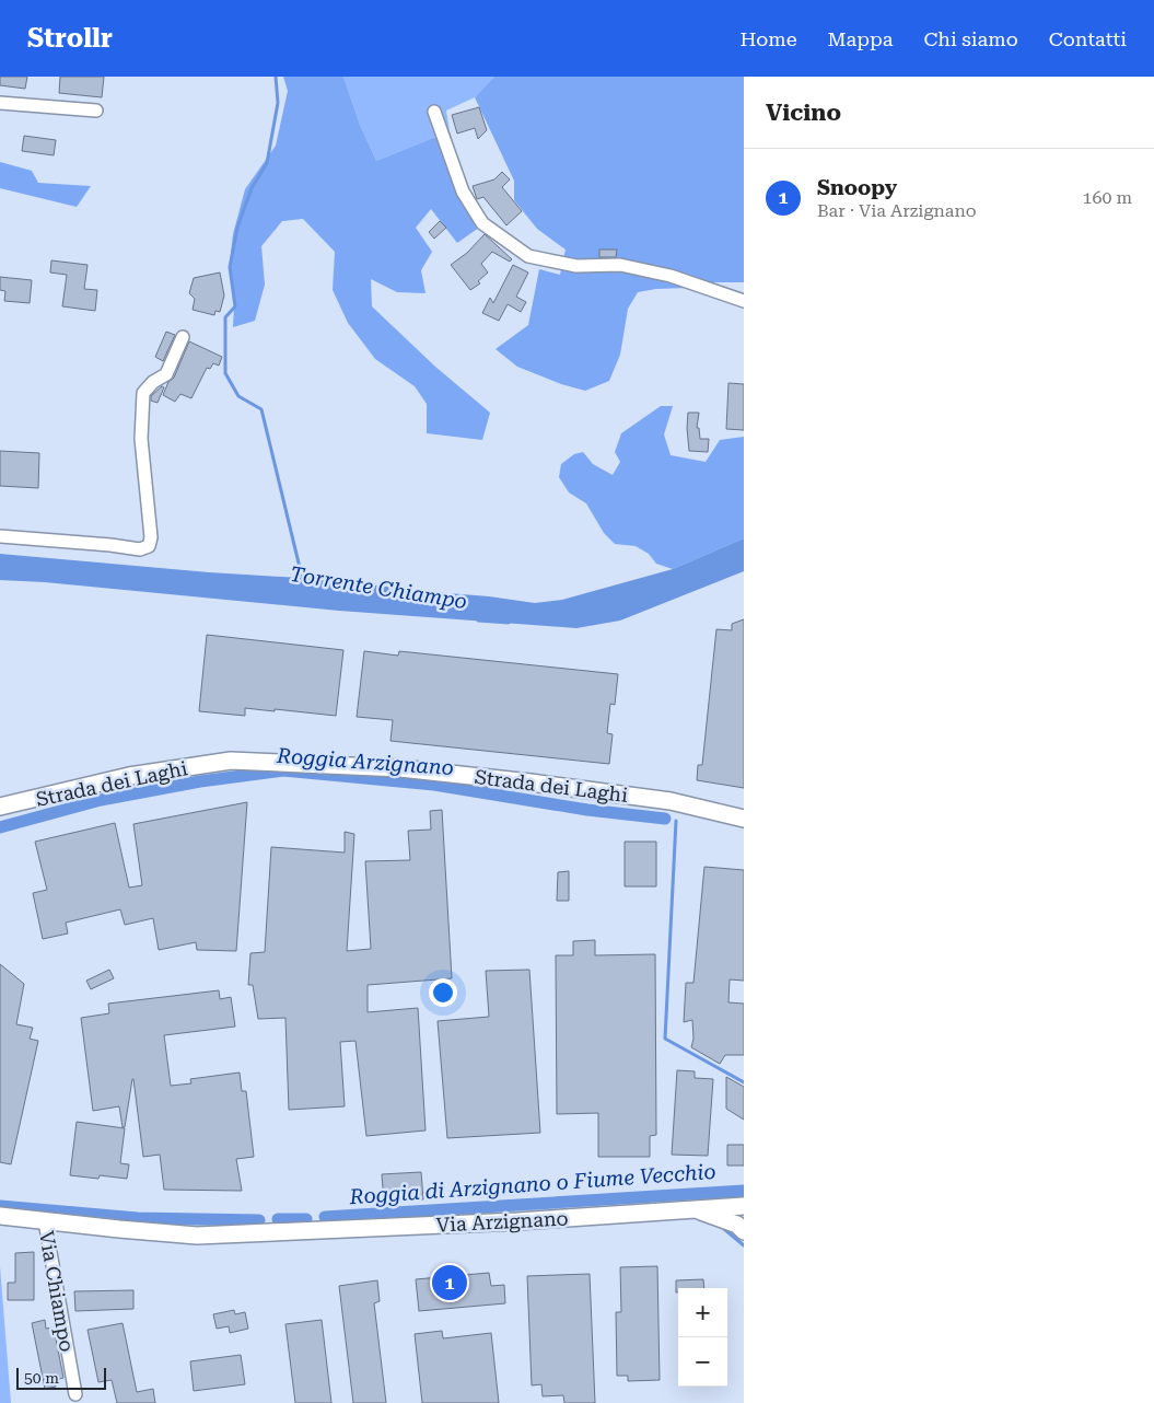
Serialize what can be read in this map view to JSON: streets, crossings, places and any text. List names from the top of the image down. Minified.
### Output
{"streets":{"street":["Strada dei Laghi","Via Arzignano","Via Chiampo"]},"crossings":[["Via Arzignano","Via Chiampo"]],"water":["Torrente Chiampo","Roggia Arzignano","Roggia di Arzignano o Fiume Vecchio"],"scale_bar":"50 m","page":{"header":"Strollr","nav":["Home","Mappa","Chi siamo","Contatti"],"heading":"Vicino","list":[{"mark":"1","name":"Snoopy","note":"Bar · Via Arzignano","value":"160 m"}],"pins":"1","map_buttons":["+","−"],"scale":"50 m"}}
